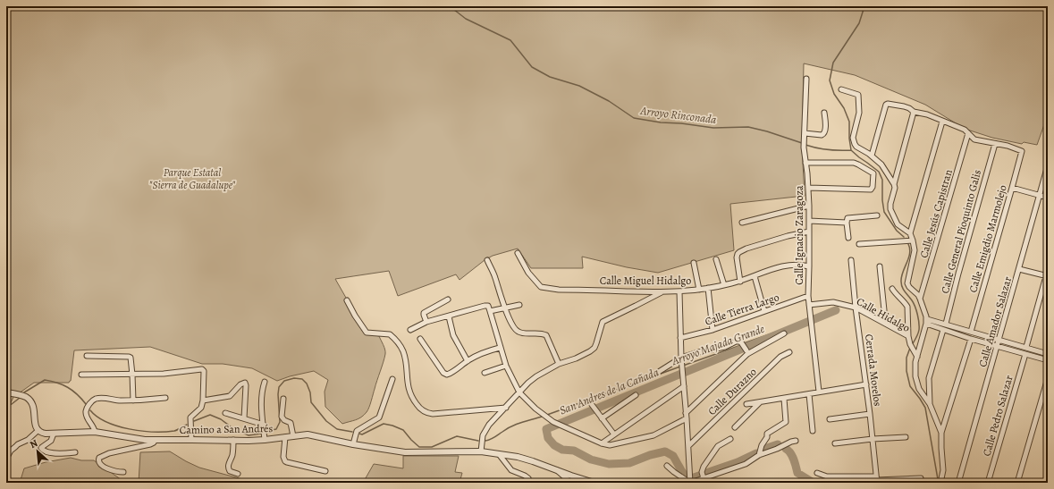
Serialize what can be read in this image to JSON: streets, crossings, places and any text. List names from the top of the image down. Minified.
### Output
{"streets":{"street":["Calle Jesús Capistran","Calle General Pioquinto Galis","Calle Ignacio Zaragoza","Calle Emigdio Marmolejo","Calle Miguel Hidalgo","Calle Tierra Largo","Calle Hidalgo","Calle Amador Salazar","Cerrada Morelos","Calle Durazno","Calle Pedro Salazar","Camino a San Andrés"]},"crossings":[["Calle General Pioquinto Galis","Calle Emigdio Marmolejo"],["Calle Ignacio Zaragoza","Calle Miguel Hidalgo"],["Calle Ignacio Zaragoza","Calle Tierra Largo"],["Calle Ignacio Zaragoza","Calle Hidalgo"],["Calle Hidalgo","Cerrada Morelos"]],"water":["Arroyo Rinconada","Arroyo Majada Grande","San Andres de la Cañada"],"parks":["Parque Estatal \"Sierra de Guadalupe\""],"north":"top left"}
